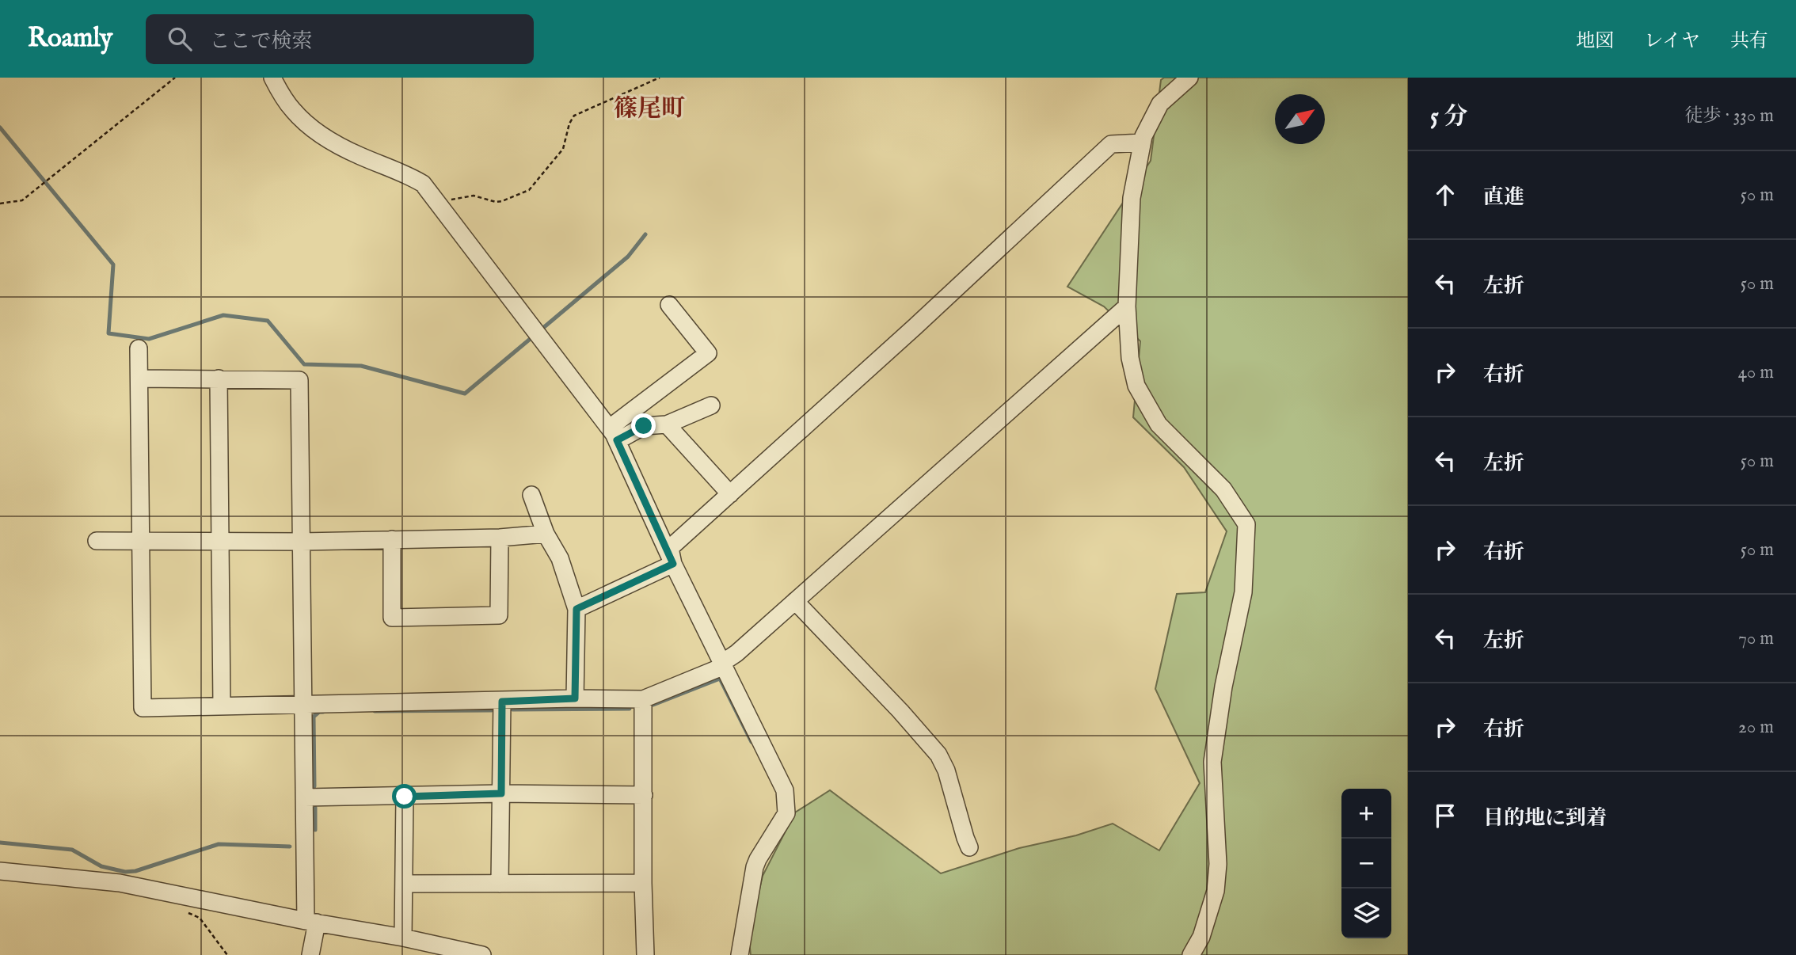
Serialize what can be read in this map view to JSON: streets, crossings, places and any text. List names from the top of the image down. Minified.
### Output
{"districts":["篠尾町"],"north":"top right","page":{"header":"Roamly","search":"ここで検索","nav":["地図","レイヤ","共有"],"heading":["5 分","徒歩 · 330 m"],"list":[["直進","50 m"],["左折","50 m"],["右折","40 m"],["左折","50 m"],["右折","50 m"],["左折","70 m"],["右折","20 m"],"目的地に到着"],"map_buttons":["+","−"]}}
